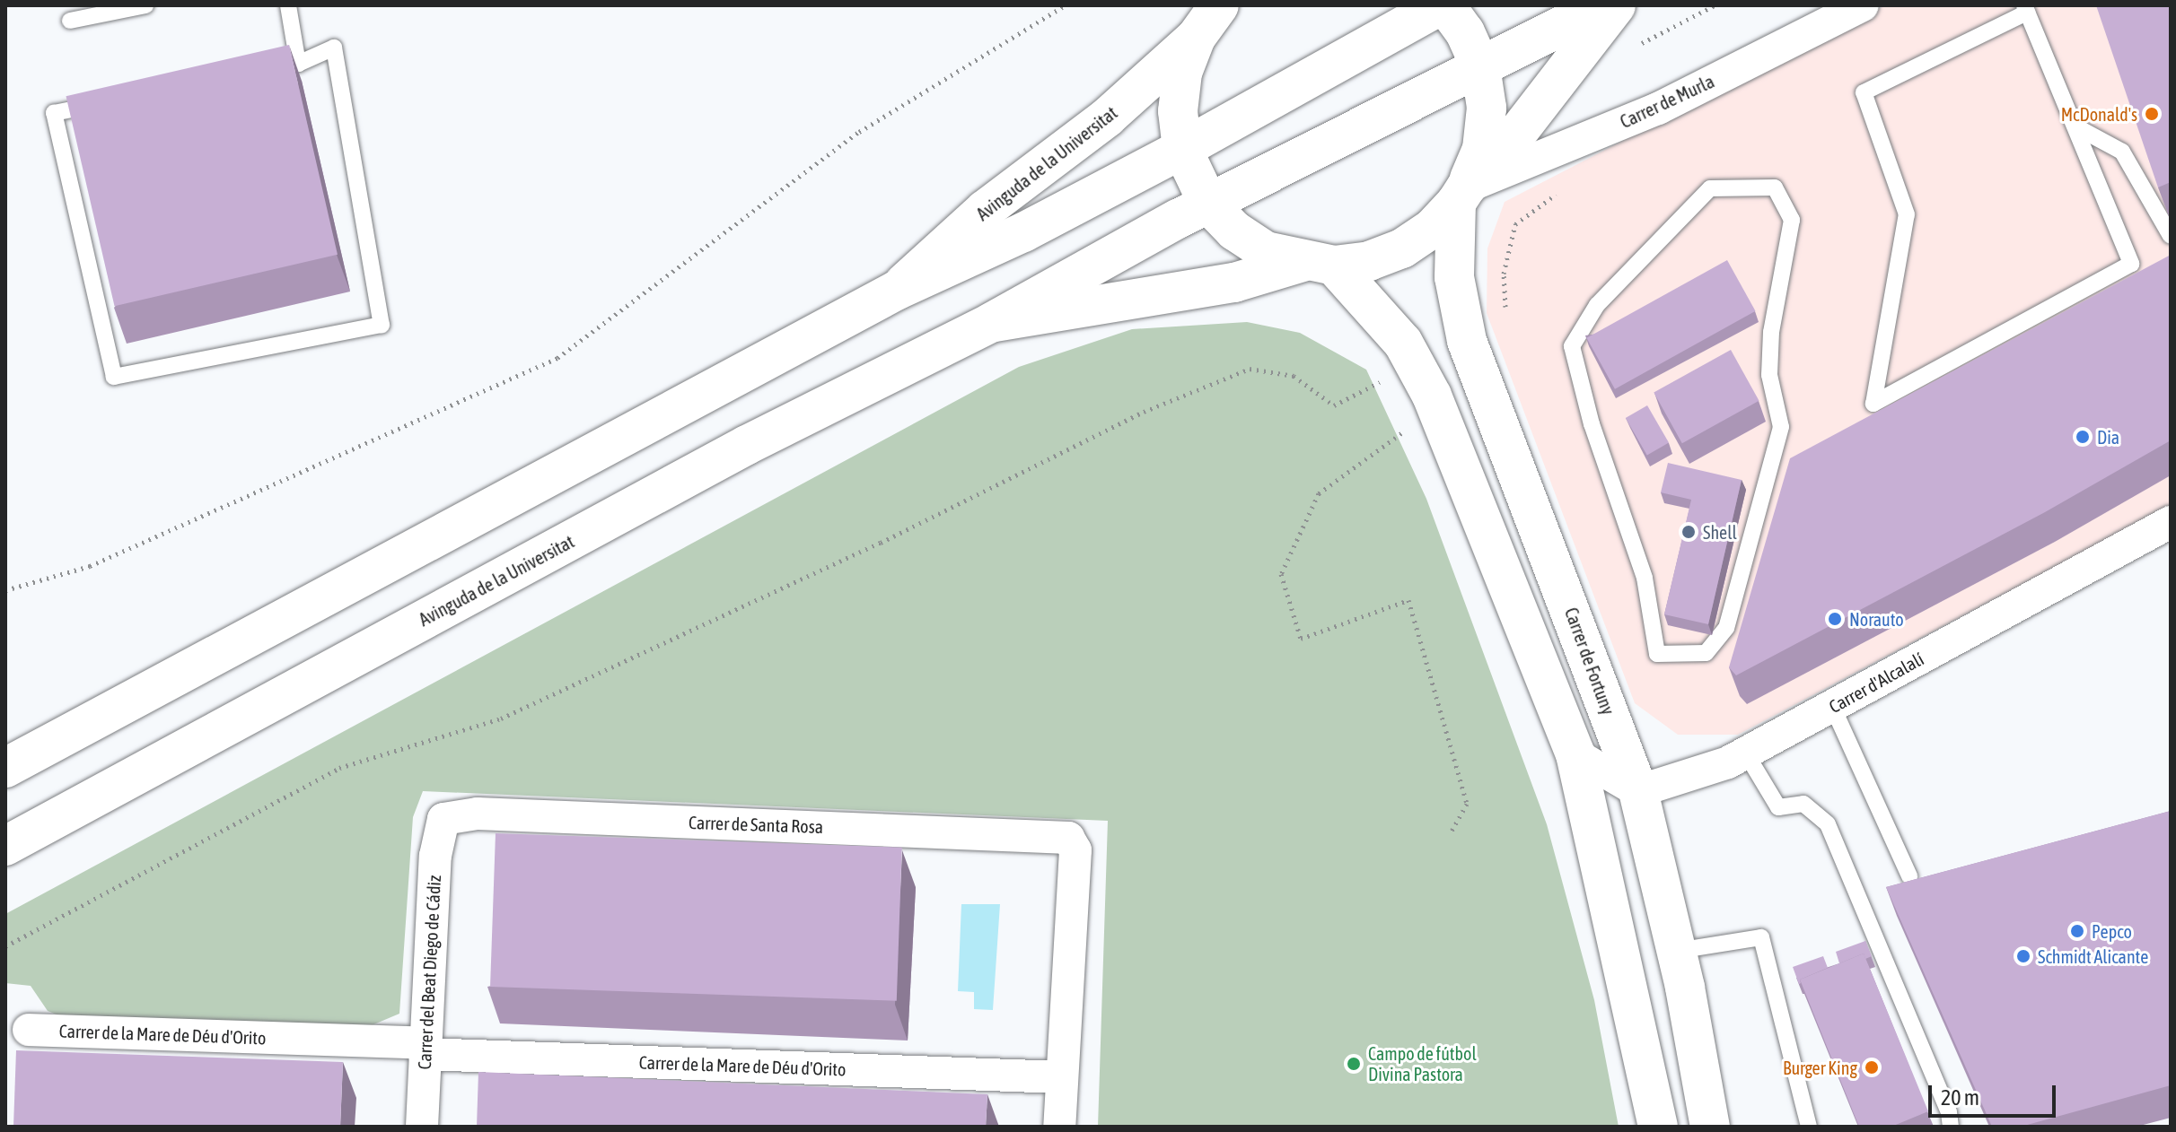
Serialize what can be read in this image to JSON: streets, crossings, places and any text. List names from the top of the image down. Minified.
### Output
{"streets":{"street":["Carrer de Murla","Avinguda de la Universitat","Carrer de Fortuny","Carrer d'Alcalalí","Carrer de Santa Rosa","Carrer del Beat Diego de Cádiz","Carrer de la Mare de Déu d'Orito"]},"crossings":[["Carrer de Murla","Avinguda de la Universitat"],["Carrer de Murla","Carrer de Fortuny"],["Avinguda de la Universitat","Carrer de Fortuny"],["Carrer de Fortuny","Carrer d'Alcalalí"],["Carrer de Santa Rosa","Carrer del Beat Diego de Cádiz"],["Carrer de Santa Rosa","Carrer de la Mare de Déu d'Orito"],["Carrer del Beat Diego de Cádiz","Carrer de la Mare de Déu d'Orito"]],"places":["McDonald's","Dia","Shell","Norauto","Pepco","Schmidt Alicante","Campo de fútbol Divina Pastora","Burger King"],"scale_bar":"20 m"}
